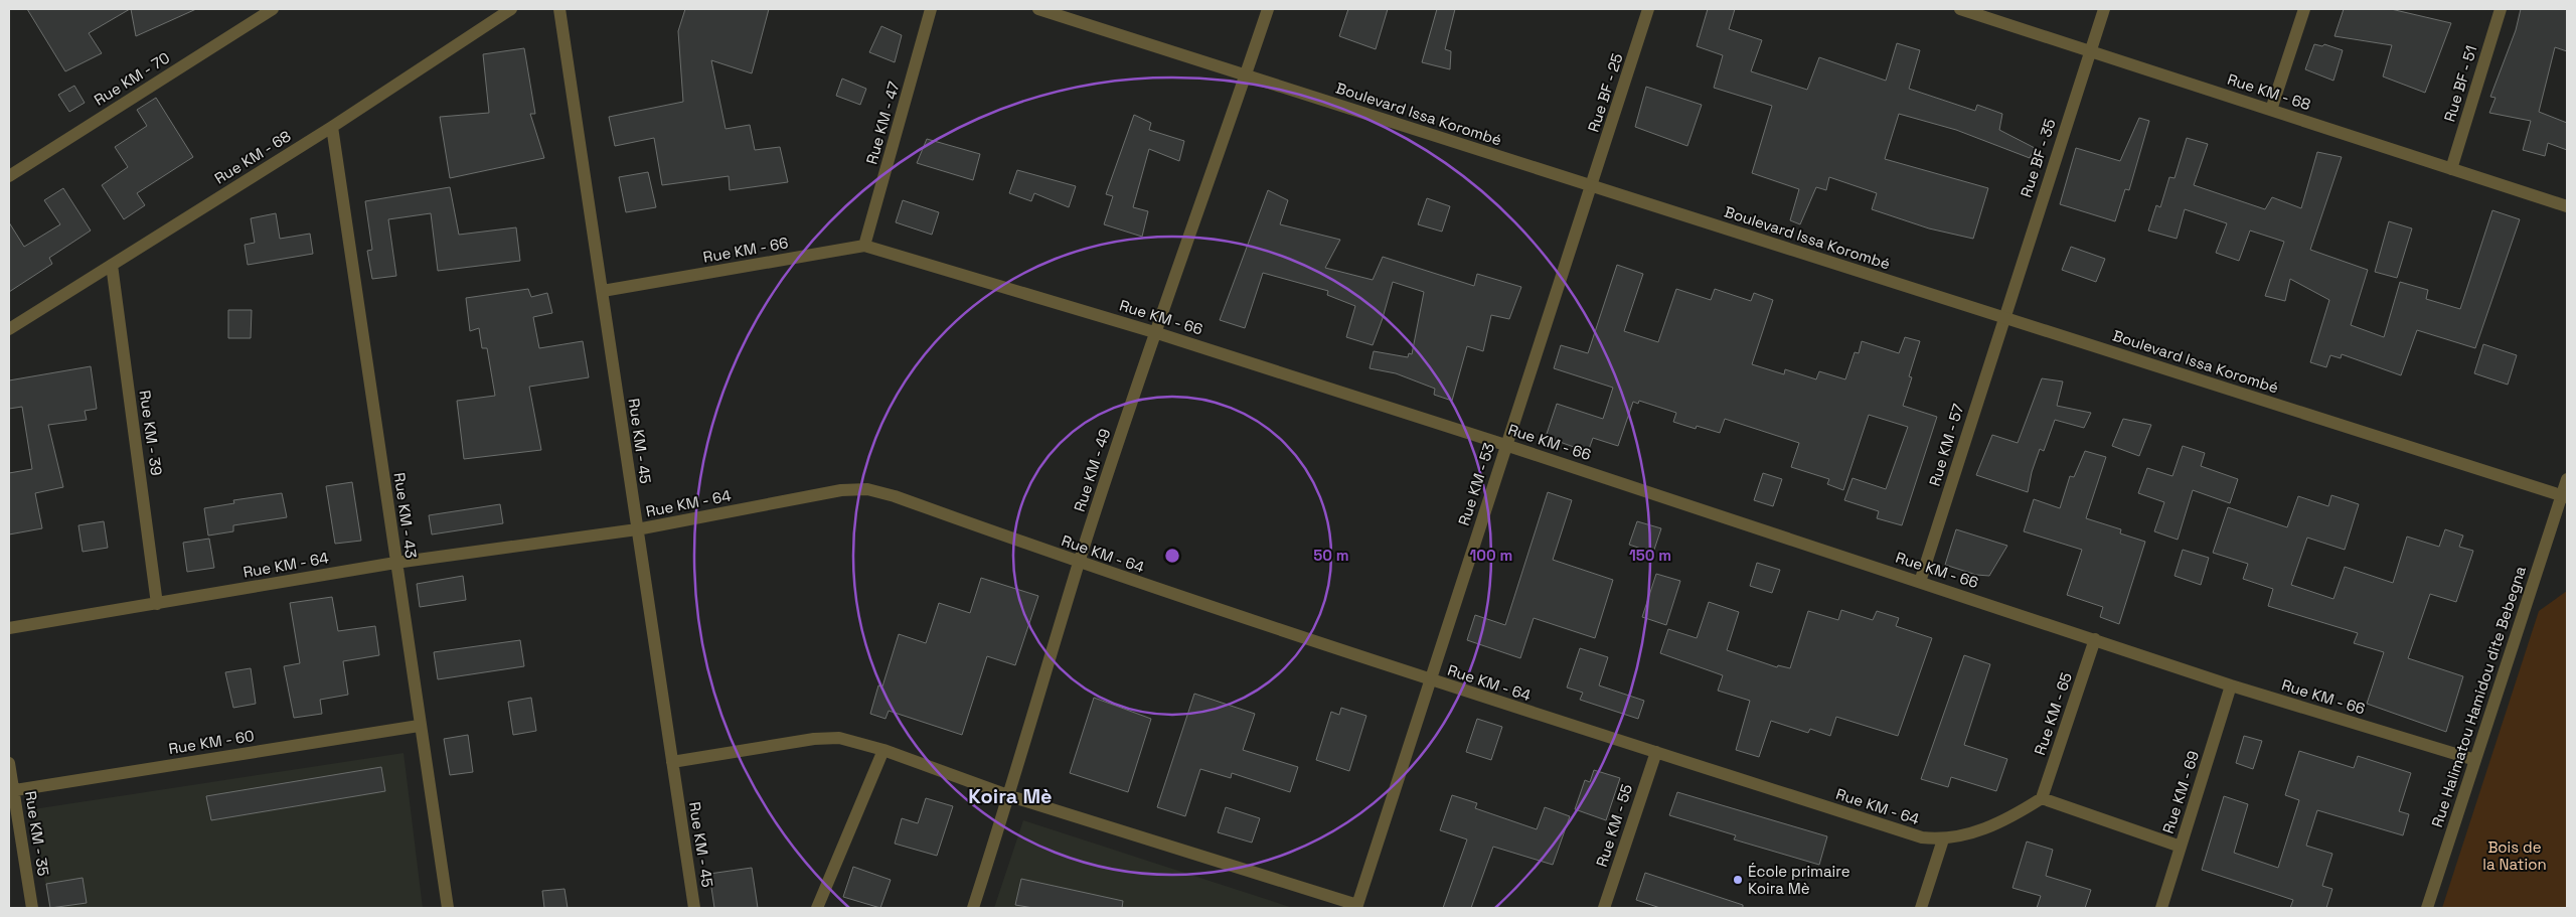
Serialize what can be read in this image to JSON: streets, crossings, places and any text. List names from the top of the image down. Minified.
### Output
{"streets":{"street":["Rue KM - 70","Rue BF - 51","Rue KM - 68","Rue BF - 25","Boulevard Issa Korombé","Rue KM - 47","Rue BF - 35","Rue KM - 66","Rue KM - 39","Rue KM - 45","Rue KM - 57","Rue KM - 49","Rue KM - 53","Rue KM - 64","Rue KM - 43","Rue Halimatou Hamidou dite Bebegna","Rue KM - 65","Rue KM - 60","Rue KM - 69","Rue KM - 55","Rue KM - 35"]},"crossings":[["Rue BF - 51","Rue KM - 68"],["Rue KM - 68","Rue BF - 35"],["Rue KM - 68","Rue KM - 39"],["Rue KM - 68","Rue KM - 43"],["Rue BF - 25","Boulevard Issa Korombé"],["Rue BF - 25","Rue KM - 53"],["Boulevard Issa Korombé","Rue BF - 35"],["Boulevard Issa Korombé","Rue KM - 57"],["Boulevard Issa Korombé","Rue KM - 49"],["Boulevard Issa Korombé","Rue KM - 53"],["Boulevard Issa Korombé","Rue Halimatou Hamidou dite Bebegna"],["Rue KM - 47","Rue KM - 66"],["Rue BF - 35","Rue KM - 57"],["Rue KM - 66","Rue KM - 45"],["Rue KM - 66","Rue KM - 57"],["Rue KM - 66","Rue KM - 49"],["Rue KM - 66","Rue KM - 53"],["Rue KM - 66","Rue Halimatou Hamidou dite Bebegna"],["Rue KM - 66","Rue KM - 65"],["Rue KM - 66","Rue KM - 69"],["Rue KM - 39","Rue KM - 64"],["Rue KM - 45","Rue KM - 64"],["Rue KM - 49","Rue KM - 64"],["Rue KM - 53","Rue KM - 64"],["Rue KM - 64","Rue KM - 43"],["Rue KM - 64","Rue KM - 65"],["Rue KM - 64","Rue KM - 55"],["Rue KM - 43","Rue KM - 60"],["Rue KM - 60","Rue KM - 35"]],"districts":["Koira Mè"],"parks":["Bois de la Nation"],"places":["École primaire Koira Mè"],"rings":["50 m","100 m","150 m"]}
